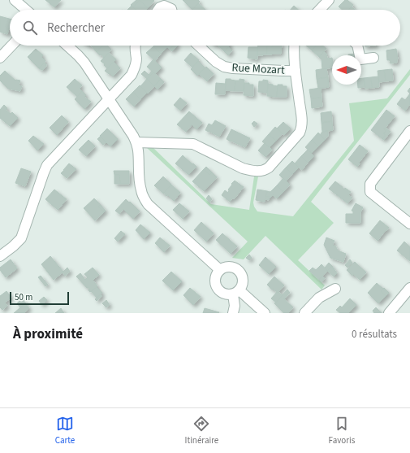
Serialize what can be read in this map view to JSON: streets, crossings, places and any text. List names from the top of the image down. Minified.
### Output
{"streets":{"street":["Rue Mozart"]},"scale_bar":"50 m","north":"left","page":{"search":"Rechercher","scale":"50 m","heading":["À proximité","0 résultats"],"nav":["Carte","Itinéraire","Favoris"]}}
